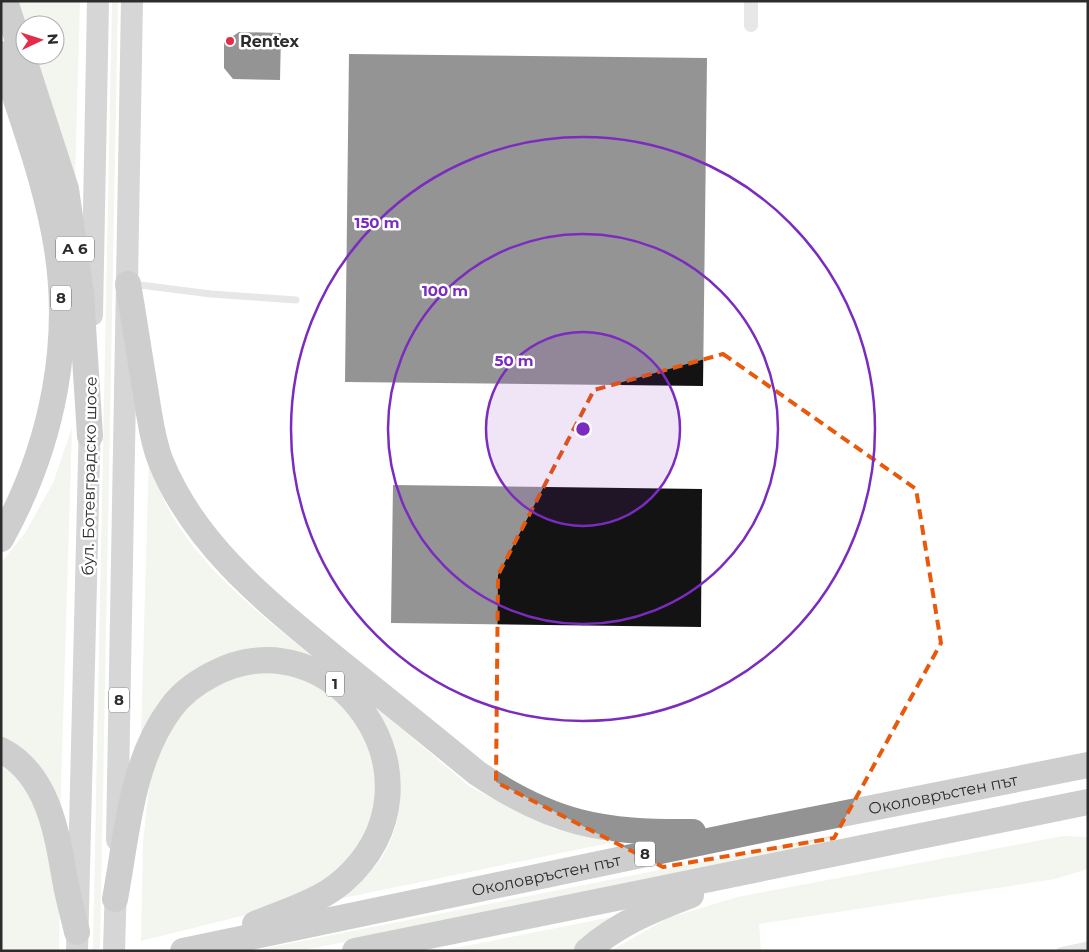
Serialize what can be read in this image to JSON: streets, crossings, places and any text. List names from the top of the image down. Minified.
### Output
{"streets":{"highway":["A 6","8","1","Околовръстен път"],"main road":["бул. Ботевградско шосе"]},"crossings":[["A 6","бул. Ботевградско шосе"],["8","1"],["1","Околовръстен път"]],"places":["Rentex"],"north":"right","rings":["150 m","100 m","50 m"]}
